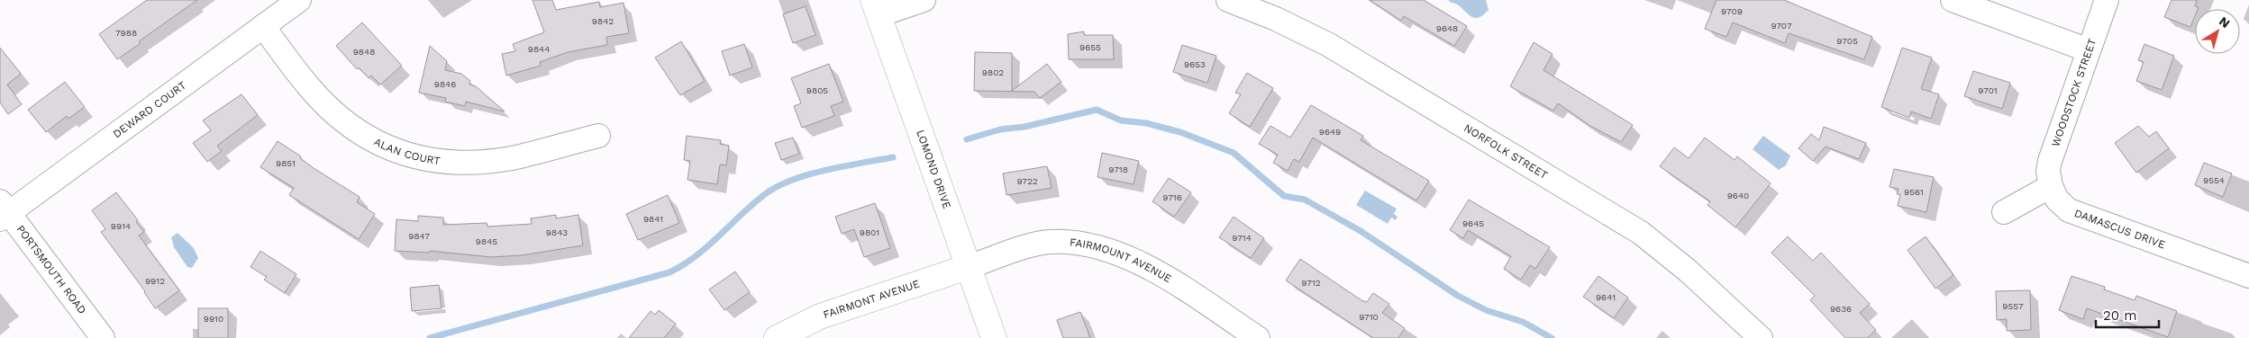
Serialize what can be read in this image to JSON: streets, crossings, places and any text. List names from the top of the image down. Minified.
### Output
{"streets":{"main road":["LOMOND DRIVE","FAIRMONT AVENUE"],"street":["WOODSTOCK STREET","DEWARD COURT","ALAN COURT","NORFOLK STREET","DAMASCUS DRIVE","FAIRMOUNT AVENUE","PORTSMOUTH ROAD"]},"crossings":[["WOODSTOCK STREET","DAMASCUS DRIVE"],["DEWARD COURT","ALAN COURT"],["DEWARD COURT","PORTSMOUTH ROAD"],["LOMOND DRIVE","FAIRMOUNT AVENUE"],["LOMOND DRIVE","FAIRMONT AVENUE"],["FAIRMOUNT AVENUE","FAIRMONT AVENUE"]],"house_numbers":["9709","9842","9707","9648","7988","9705","9655","9844","9848","9653","9802","9846","9805","9701","9649","9851","9718","9554","9722","9561","9640","9716","9841","9645","9914","9843","9801","9847","9714","9845","9912","9712","9641","9557","9636","9710","9910"],"scale_bar":"20 m","north":"top right"}
